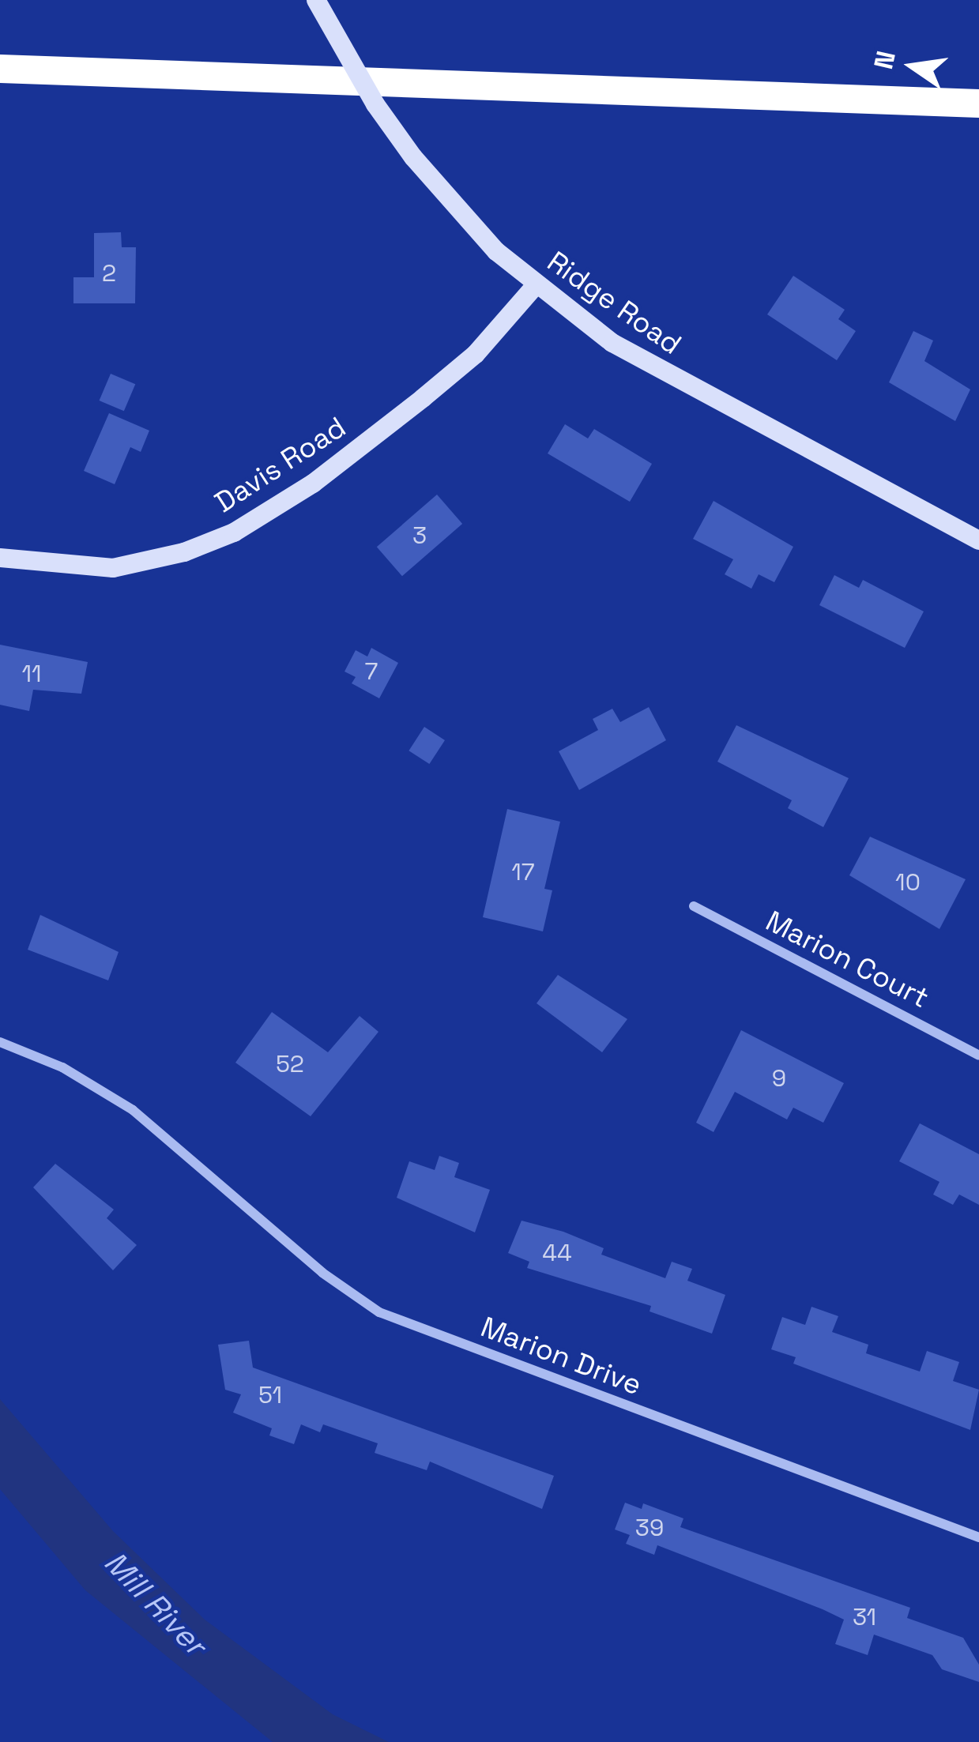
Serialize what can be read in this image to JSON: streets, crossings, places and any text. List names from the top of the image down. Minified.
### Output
{"streets":{"main road":["Ridge Road","Davis Road"],"street":["Marion Court","Marion Drive"]},"crossings":[["Ridge Road","Davis Road"]],"water":["Mill River"],"house_numbers":["2","3","7","11","17","10","52","9","44","51","39","31"],"north":"left"}
